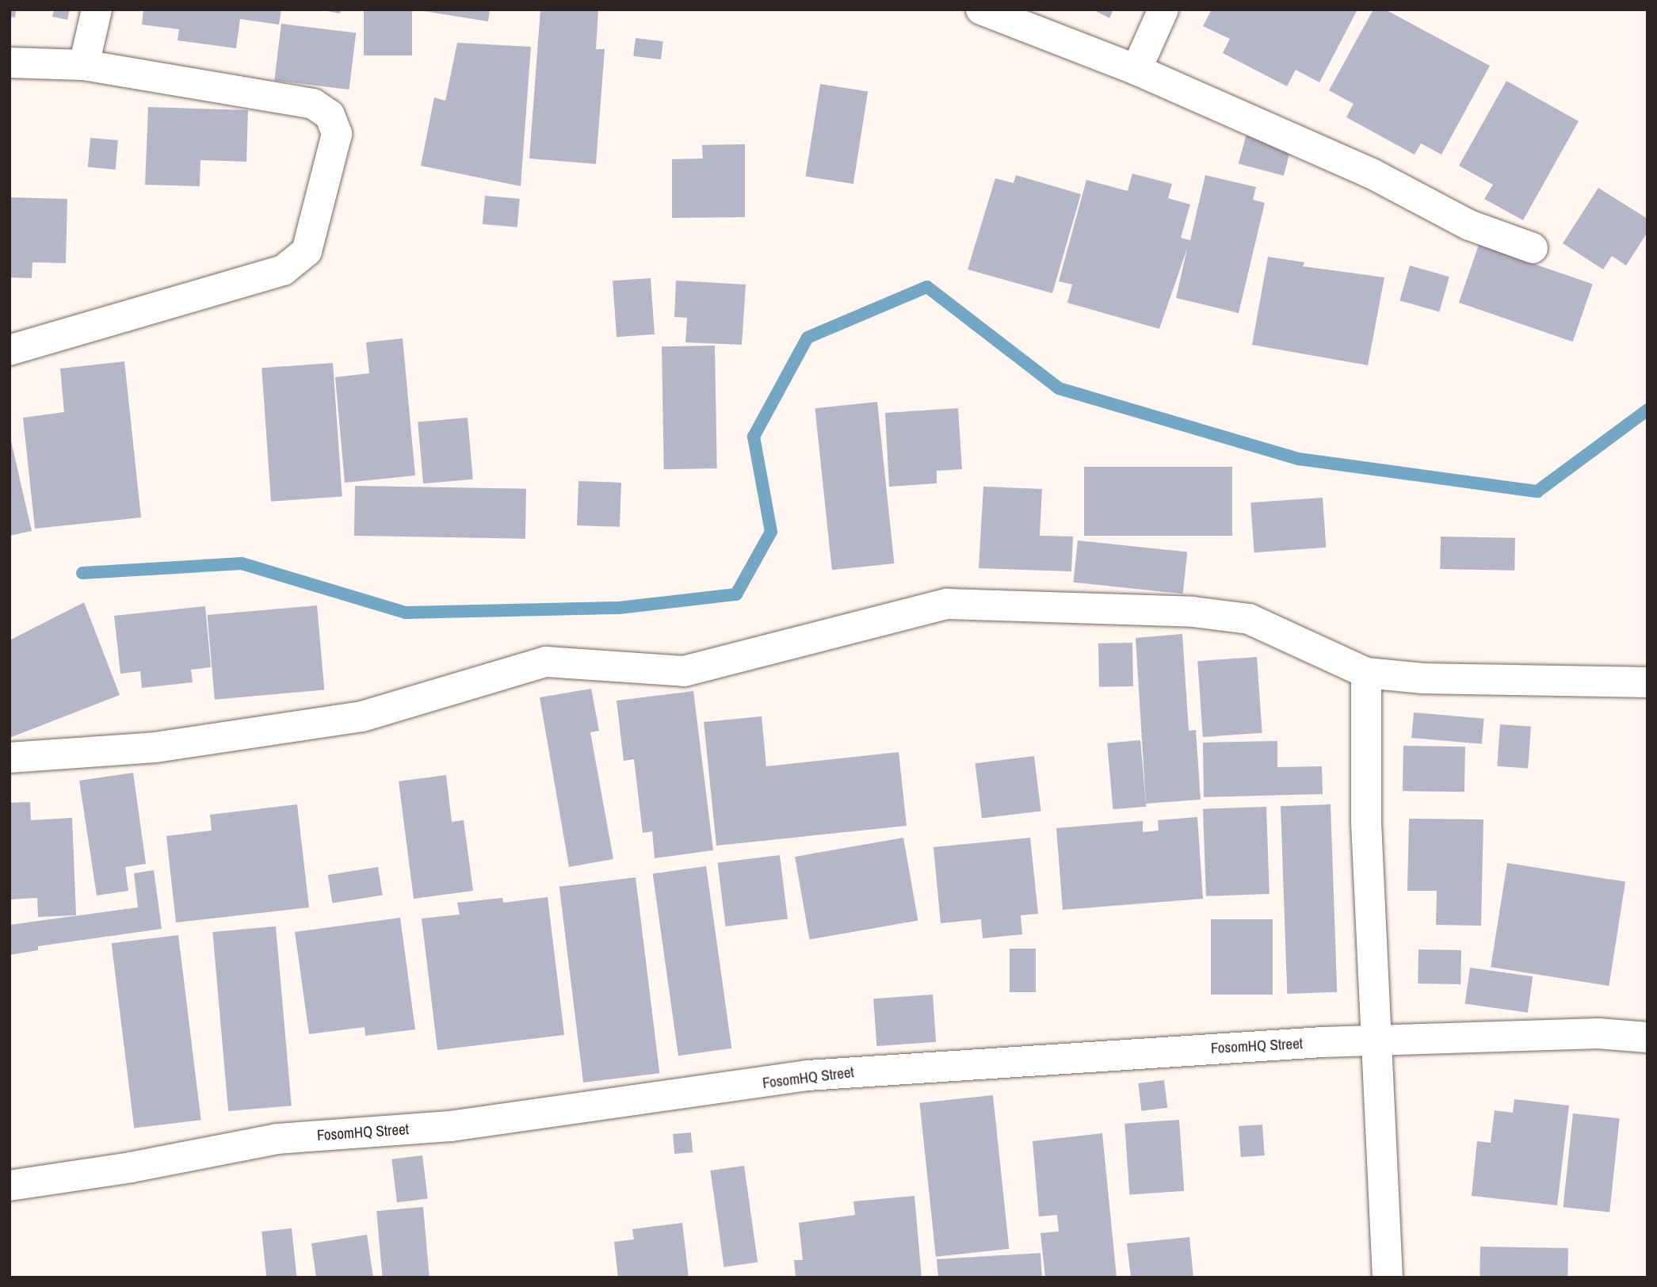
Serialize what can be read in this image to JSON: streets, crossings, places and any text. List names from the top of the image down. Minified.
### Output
{"streets":{"street":["FosomHQ Street"]}}
